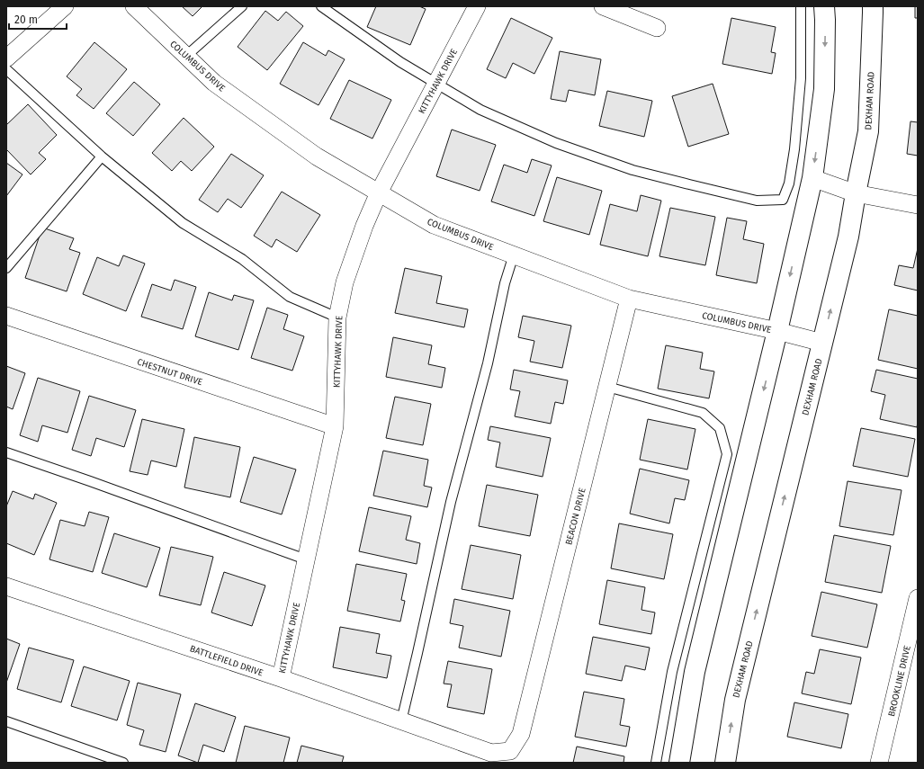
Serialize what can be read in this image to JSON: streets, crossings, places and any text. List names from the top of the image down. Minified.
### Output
{"streets":{"street":["COLUMBUS DRIVE","KITTYHAWK DRIVE","DEXHAM ROAD","CHESTNUT DRIVE","BEACON DRIVE","BATTLEFIELD DRIVE","BROOKLINE DRIVE"]},"crossings":[["COLUMBUS DRIVE","KITTYHAWK DRIVE"],["COLUMBUS DRIVE","DEXHAM ROAD"],["COLUMBUS DRIVE","BEACON DRIVE"],["KITTYHAWK DRIVE","CHESTNUT DRIVE"],["KITTYHAWK DRIVE","BATTLEFIELD DRIVE"],["BEACON DRIVE","BATTLEFIELD DRIVE"]],"scale_bar":"20 m"}
